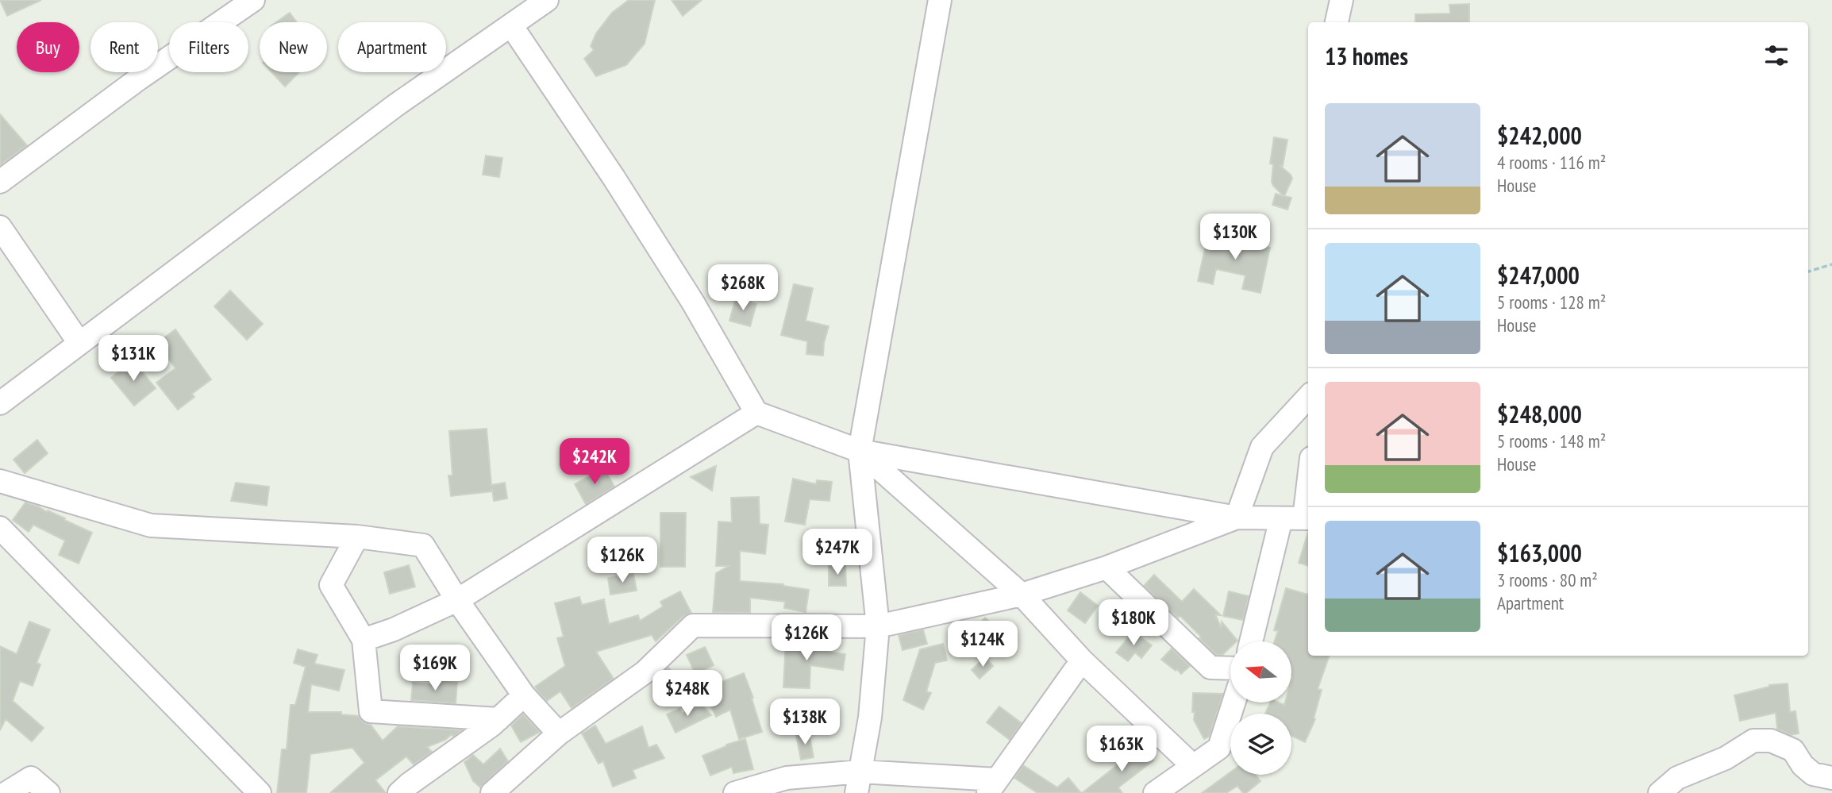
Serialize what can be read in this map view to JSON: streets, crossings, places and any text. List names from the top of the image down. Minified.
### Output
{"north":"left","page":{"chip":["Buy","Rent","Filters","New","Apartment"],"heading":"13 homes","list":[{"name":"$242,000","note":"4 rooms · 116 m² · House"},{"name":"$247,000","note":"5 rooms · 128 m² · House"},{"name":"$248,000","note":"5 rooms · 148 m² · House"},{"name":"$163,000","note":"3 rooms · 80 m² · Apartment"}],"price":["$130K","$268K","$131K","$242K","$247K","$126K","$180K","$126K","$124K","$169K","$248K","$138K","$163K"]}}
